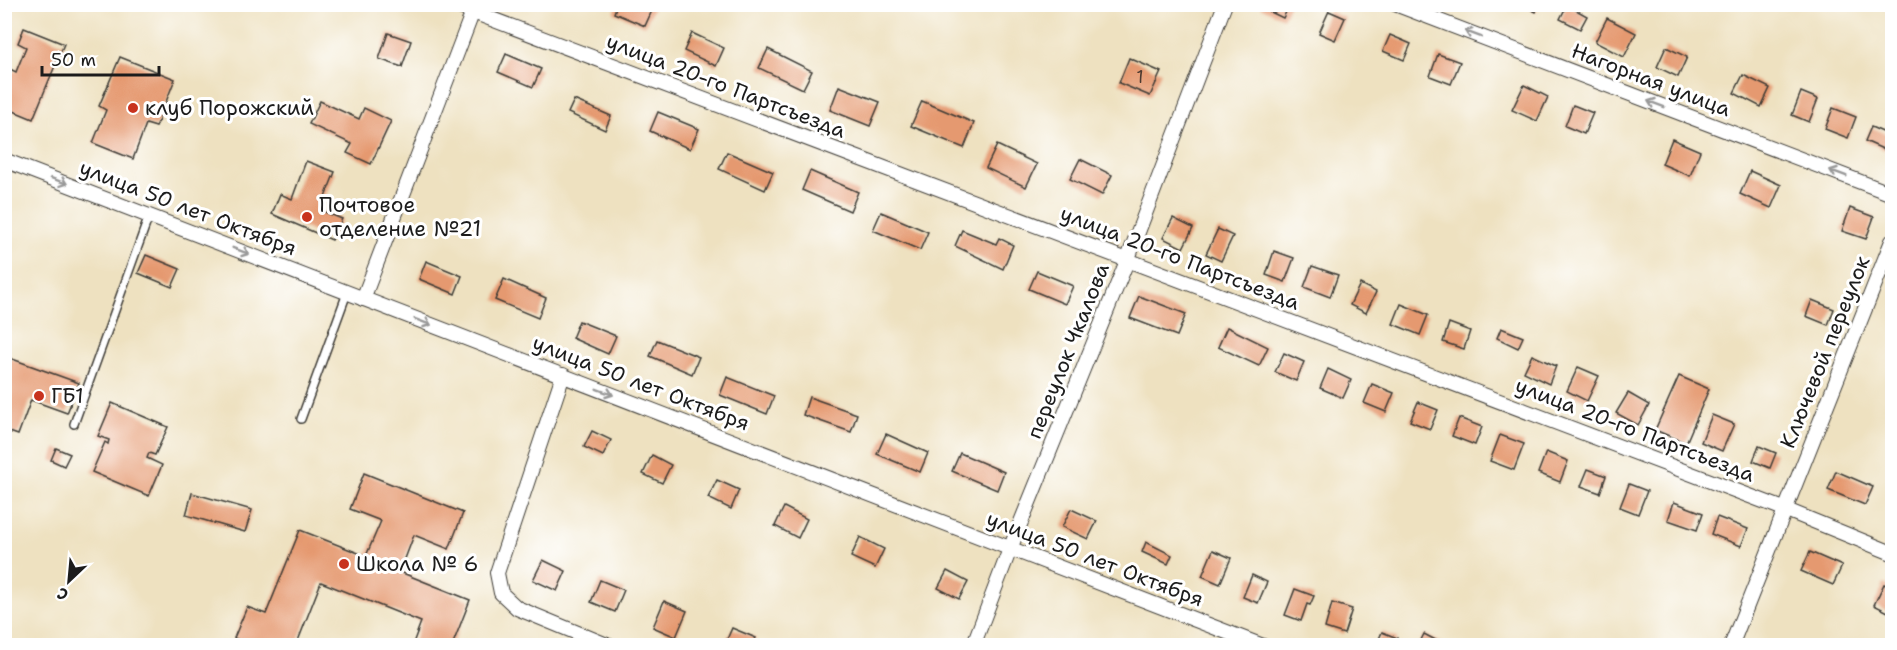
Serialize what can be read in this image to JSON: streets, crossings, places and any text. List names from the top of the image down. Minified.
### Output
{"streets":{"street":["Нагорная улица","улица 20-го Партсъезда","улица 50 лет Октября","переулок Чкалова","Ключевой переулок"]},"crossings":[["улица 20-го Партсъезда","переулок Чкалова"],["улица 20-го Партсъезда","Ключевой переулок"],["улица 50 лет Октября","переулок Чкалова"]],"one_way":["Нагорная улица","улица 50 лет Октября"],"places":["клуб Порожский","Почтовое отделение №21","ГБ1","Школа № 6"],"house_numbers":["1"],"scale_bar":"50 m","north":"bottom left"}
